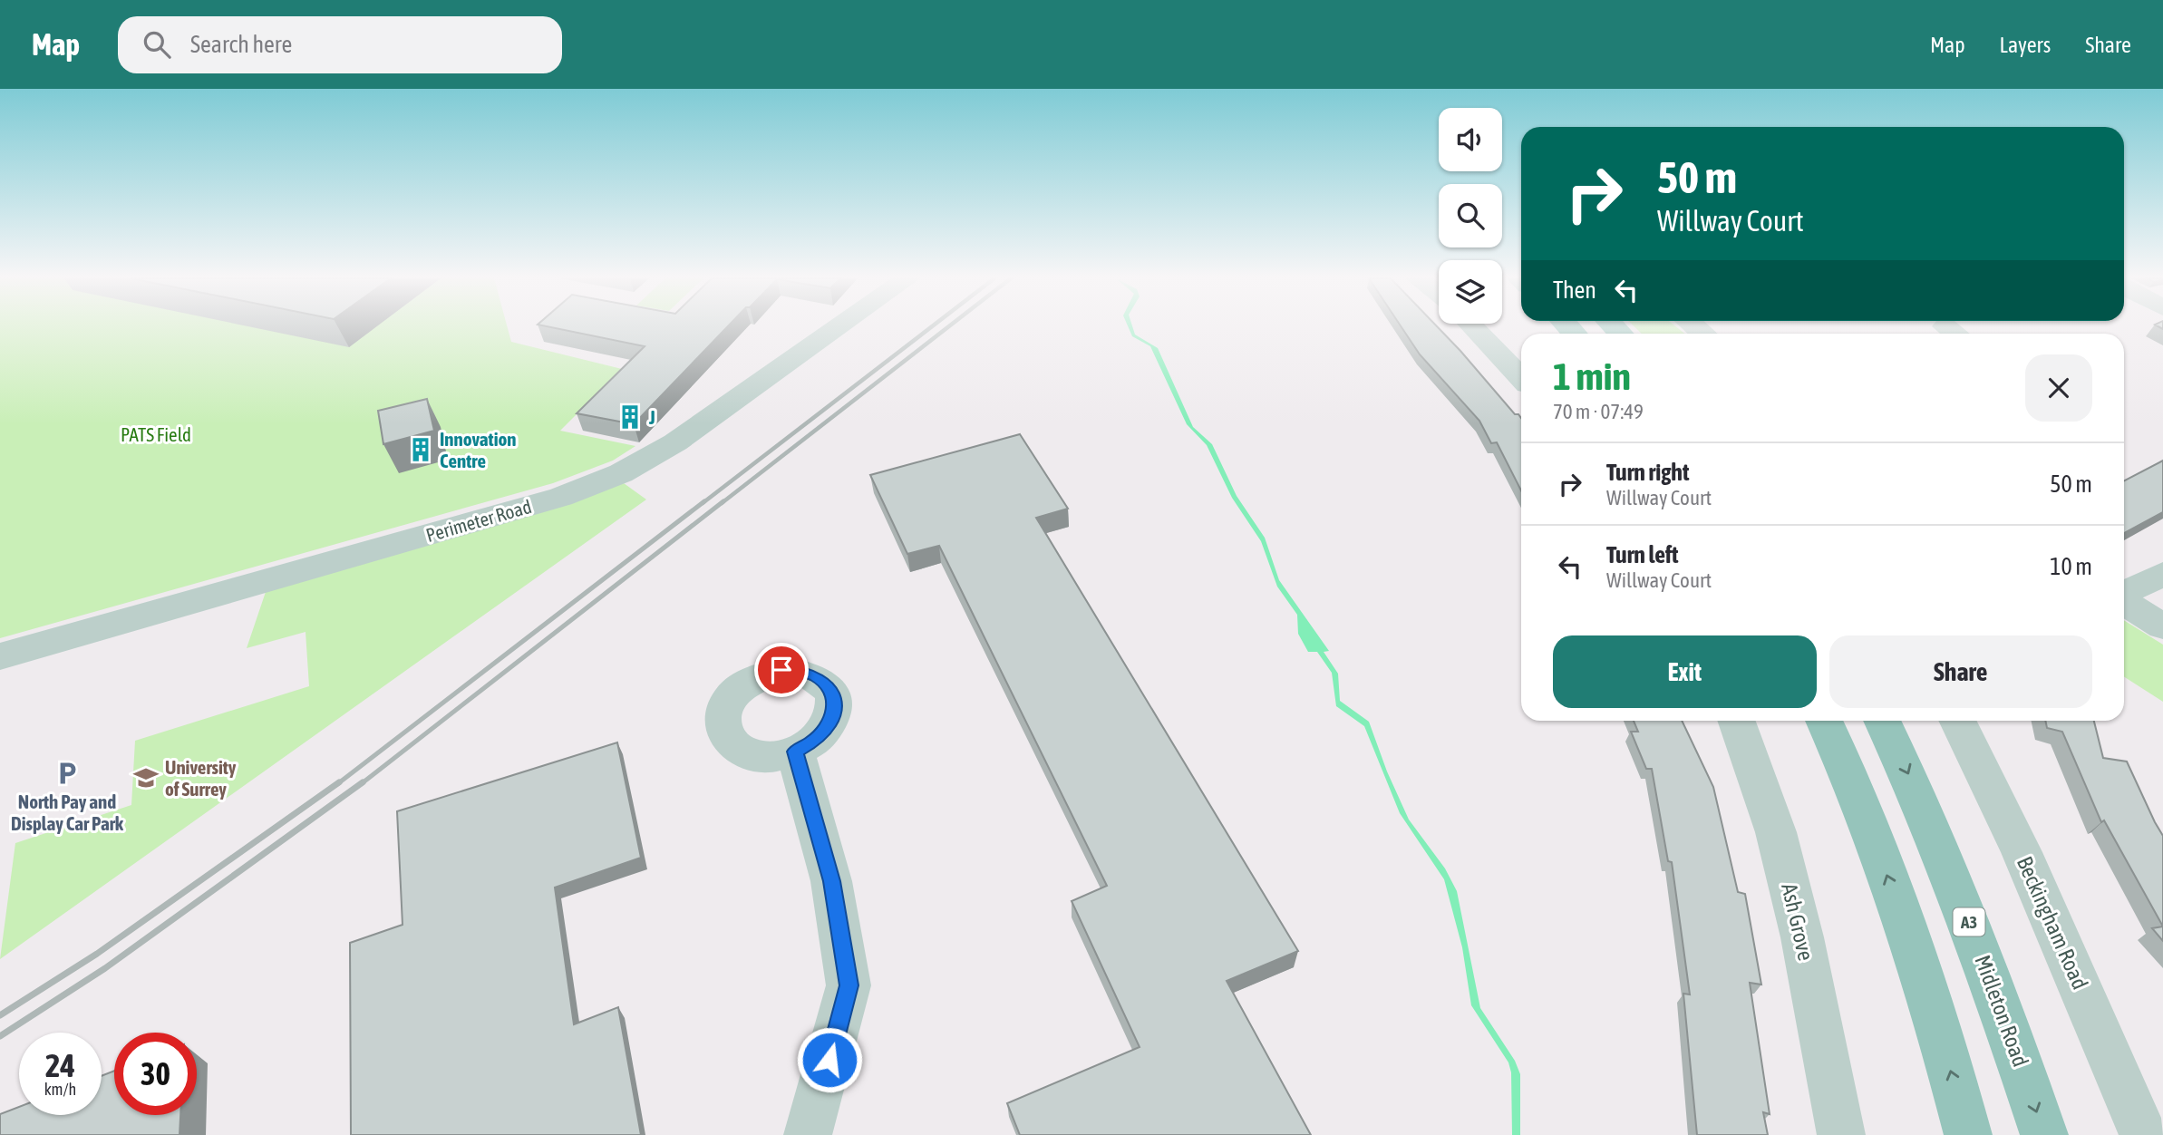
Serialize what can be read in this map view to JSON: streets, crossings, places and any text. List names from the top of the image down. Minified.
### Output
{"streets":{"highway":["A3","Midleton Road"],"street":["Perimeter Road","Ash Grove","Beckingham Road"]},"parks":["PATS Field"],"places":{"building":["J","Innovation Centre"],"parking":["North Pay and Display Car Park"],"school or university":["University of Surrey"]},"page":{"header":"Map","search":"Search here","nav":["Map","Layers","Share"],"turn":["50 m","Willway Court"],"then":"Then","heading":["1 min","70 m · 07:49"],"list":[{"name":"Turn right","note":"Willway Court","value":"50 m"},{"name":"Turn left","note":"Willway Court","value":"10 m"}],"buttons":["Exit","Share"],"speed":"24 km/h","limit":"30"}}
